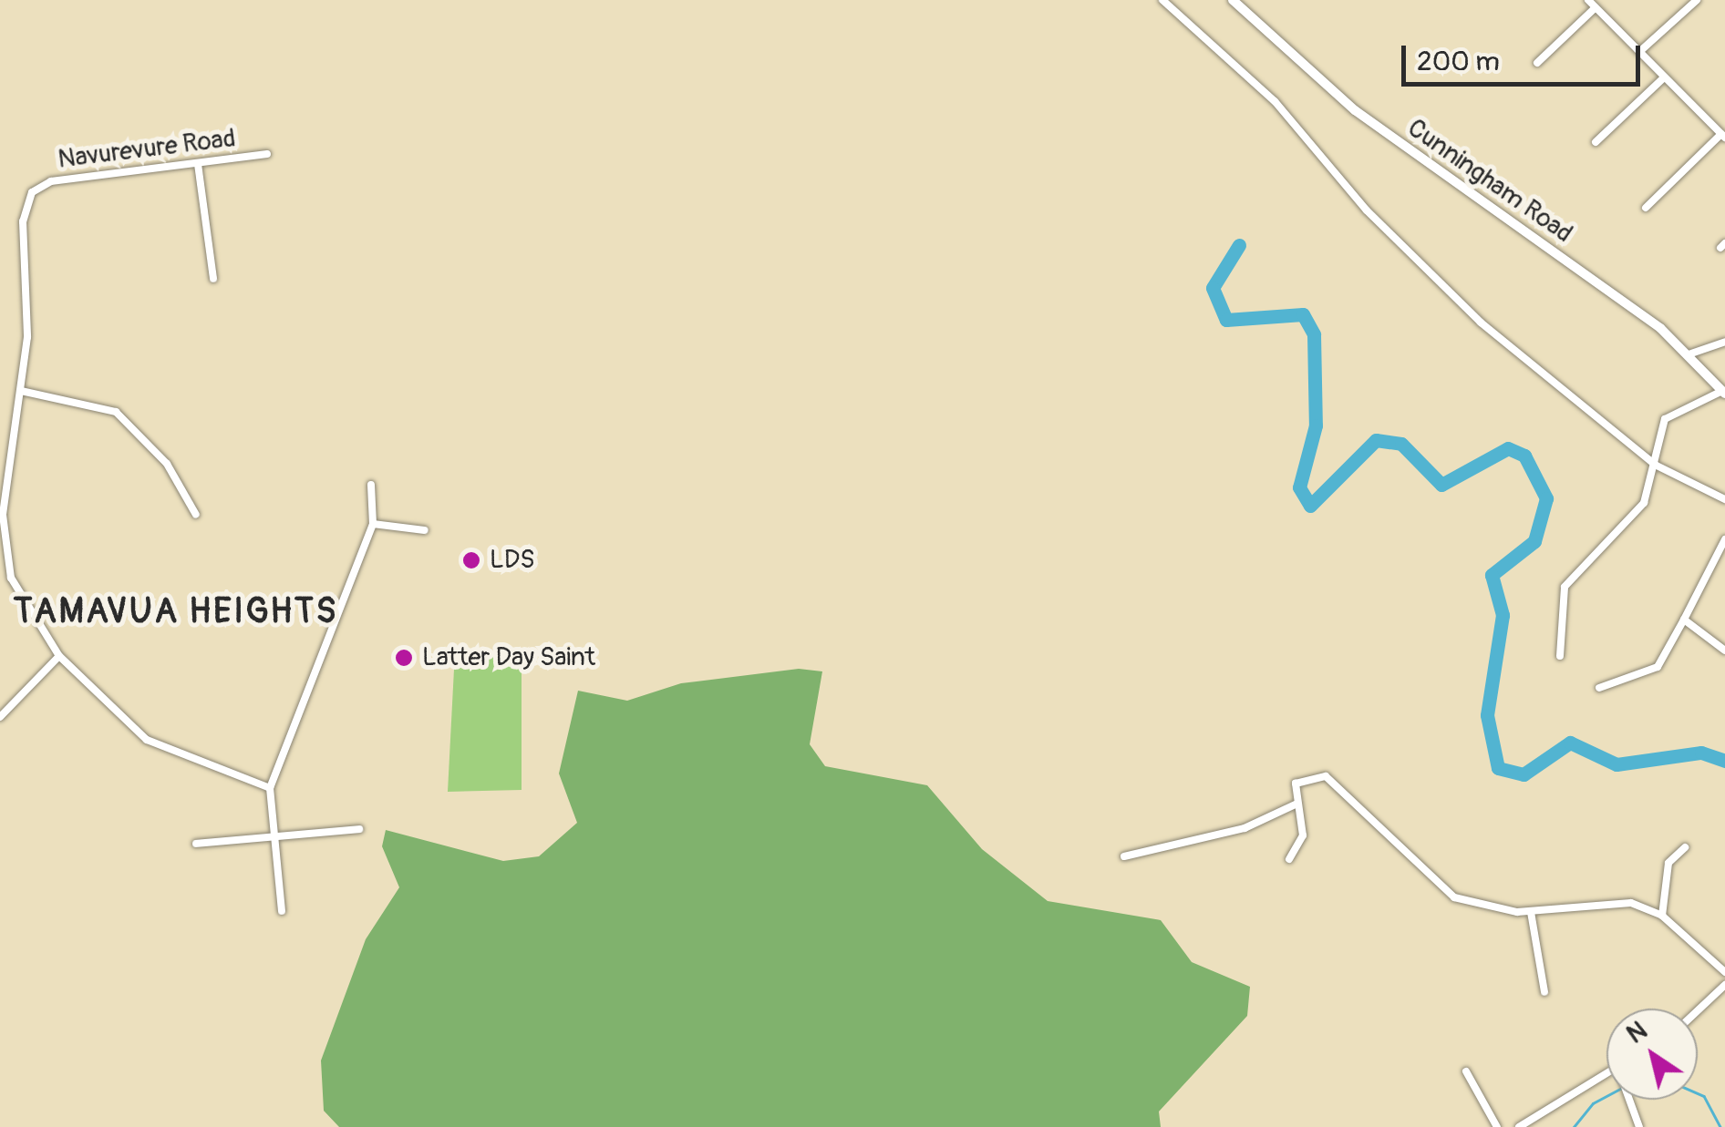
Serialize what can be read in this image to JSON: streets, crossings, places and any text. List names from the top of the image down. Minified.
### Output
{"streets":{"main road":["Cunningham Road"],"street":["Navurevure Road"]},"districts":["TAMAVUA HEIGHTS"],"places":["LDS","Latter Day Saint"],"scale_bar":"200 m","north":"top left"}
